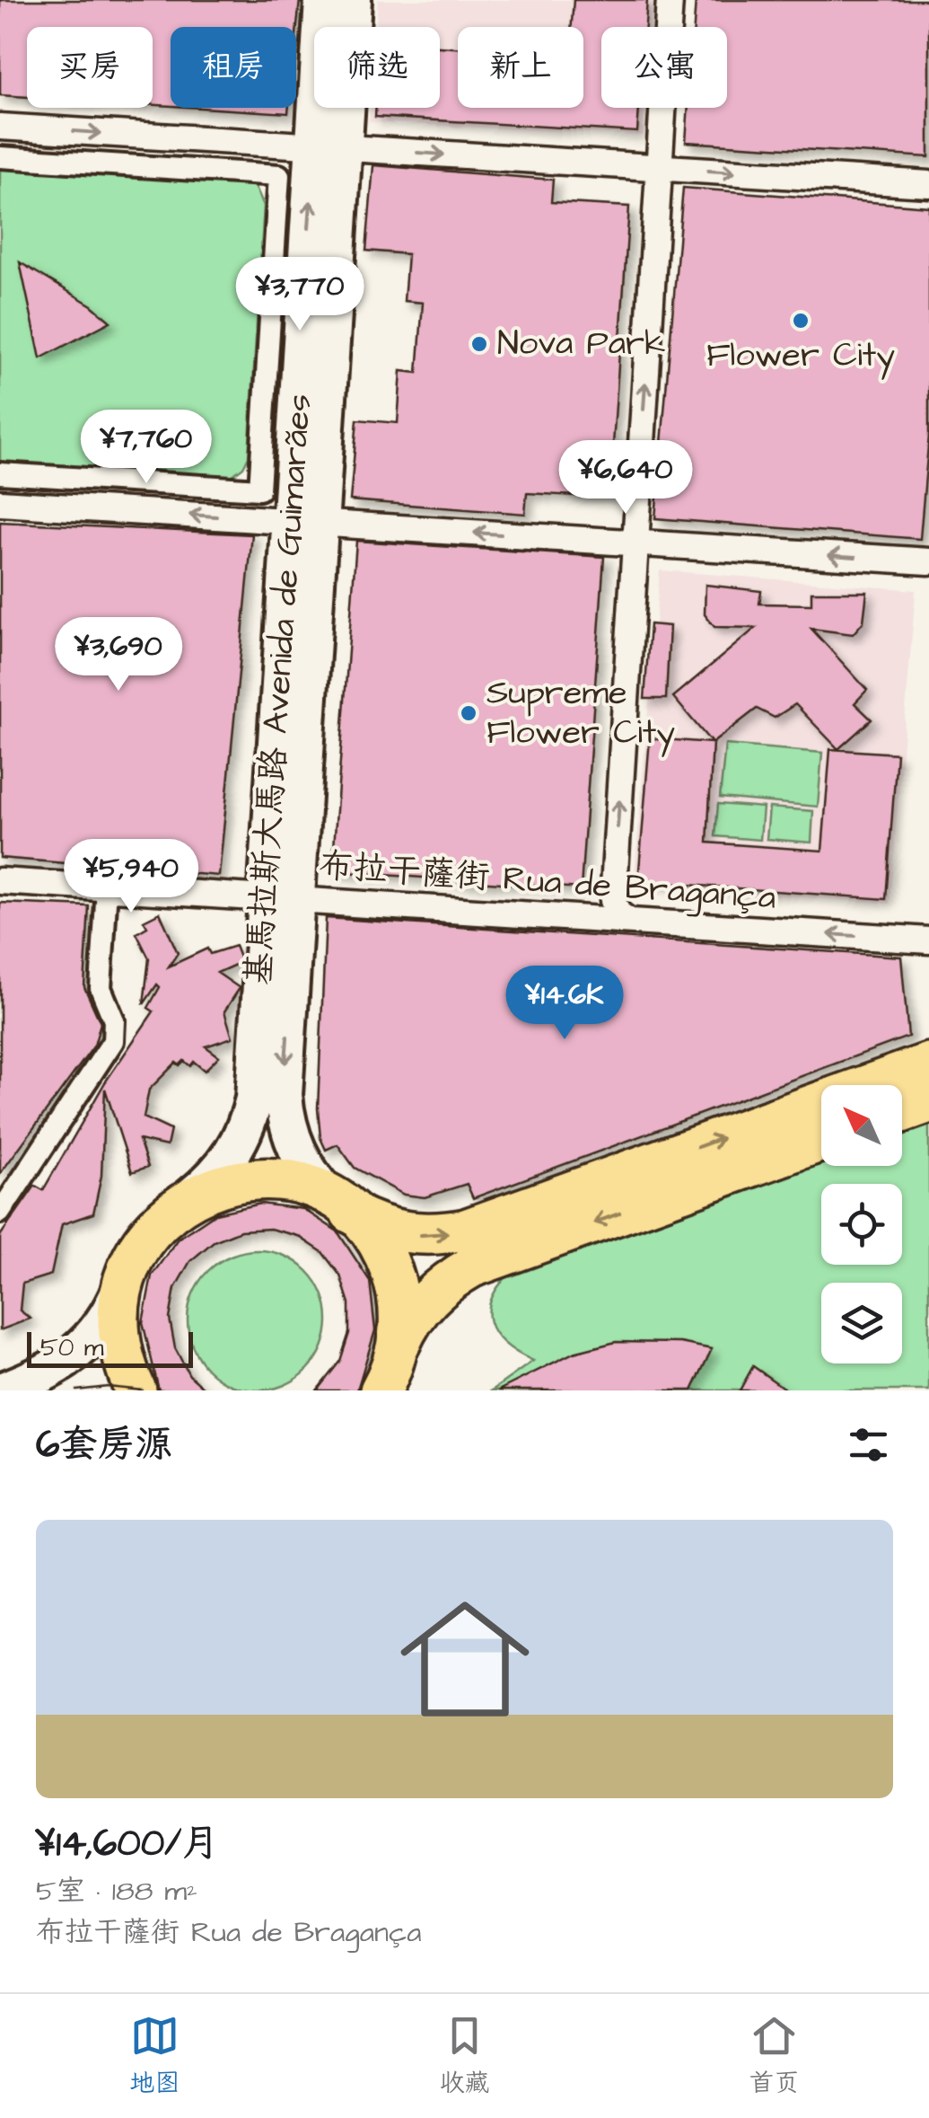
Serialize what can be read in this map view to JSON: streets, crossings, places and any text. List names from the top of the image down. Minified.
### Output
{"streets":{"main road":["基馬拉斯大馬路 Avenida de Guimarães"],"street":["布拉干薩街 Rua de Bragança"]},"crossings":[["基馬拉斯大馬路 Avenida de Guimarães","布拉干薩街 Rua de Bragança"]],"places":["Flower City","Nova Park","Supreme Flower City"],"scale_bar":"50 m","north":"top left","page":{"chip":["买房","租房","筛选","新上","公寓"],"price":["¥3,770","¥7,760","¥6,640","¥3,690","¥5,940","¥14.6K"],"scale":"50 m","heading":"6套房源","list":[{"name":"¥14,600/月","note":"5室 · 188 m² · 布拉干薩街 Rua de Bragança"}],"tabs":["地图","收藏","首页"]}}
